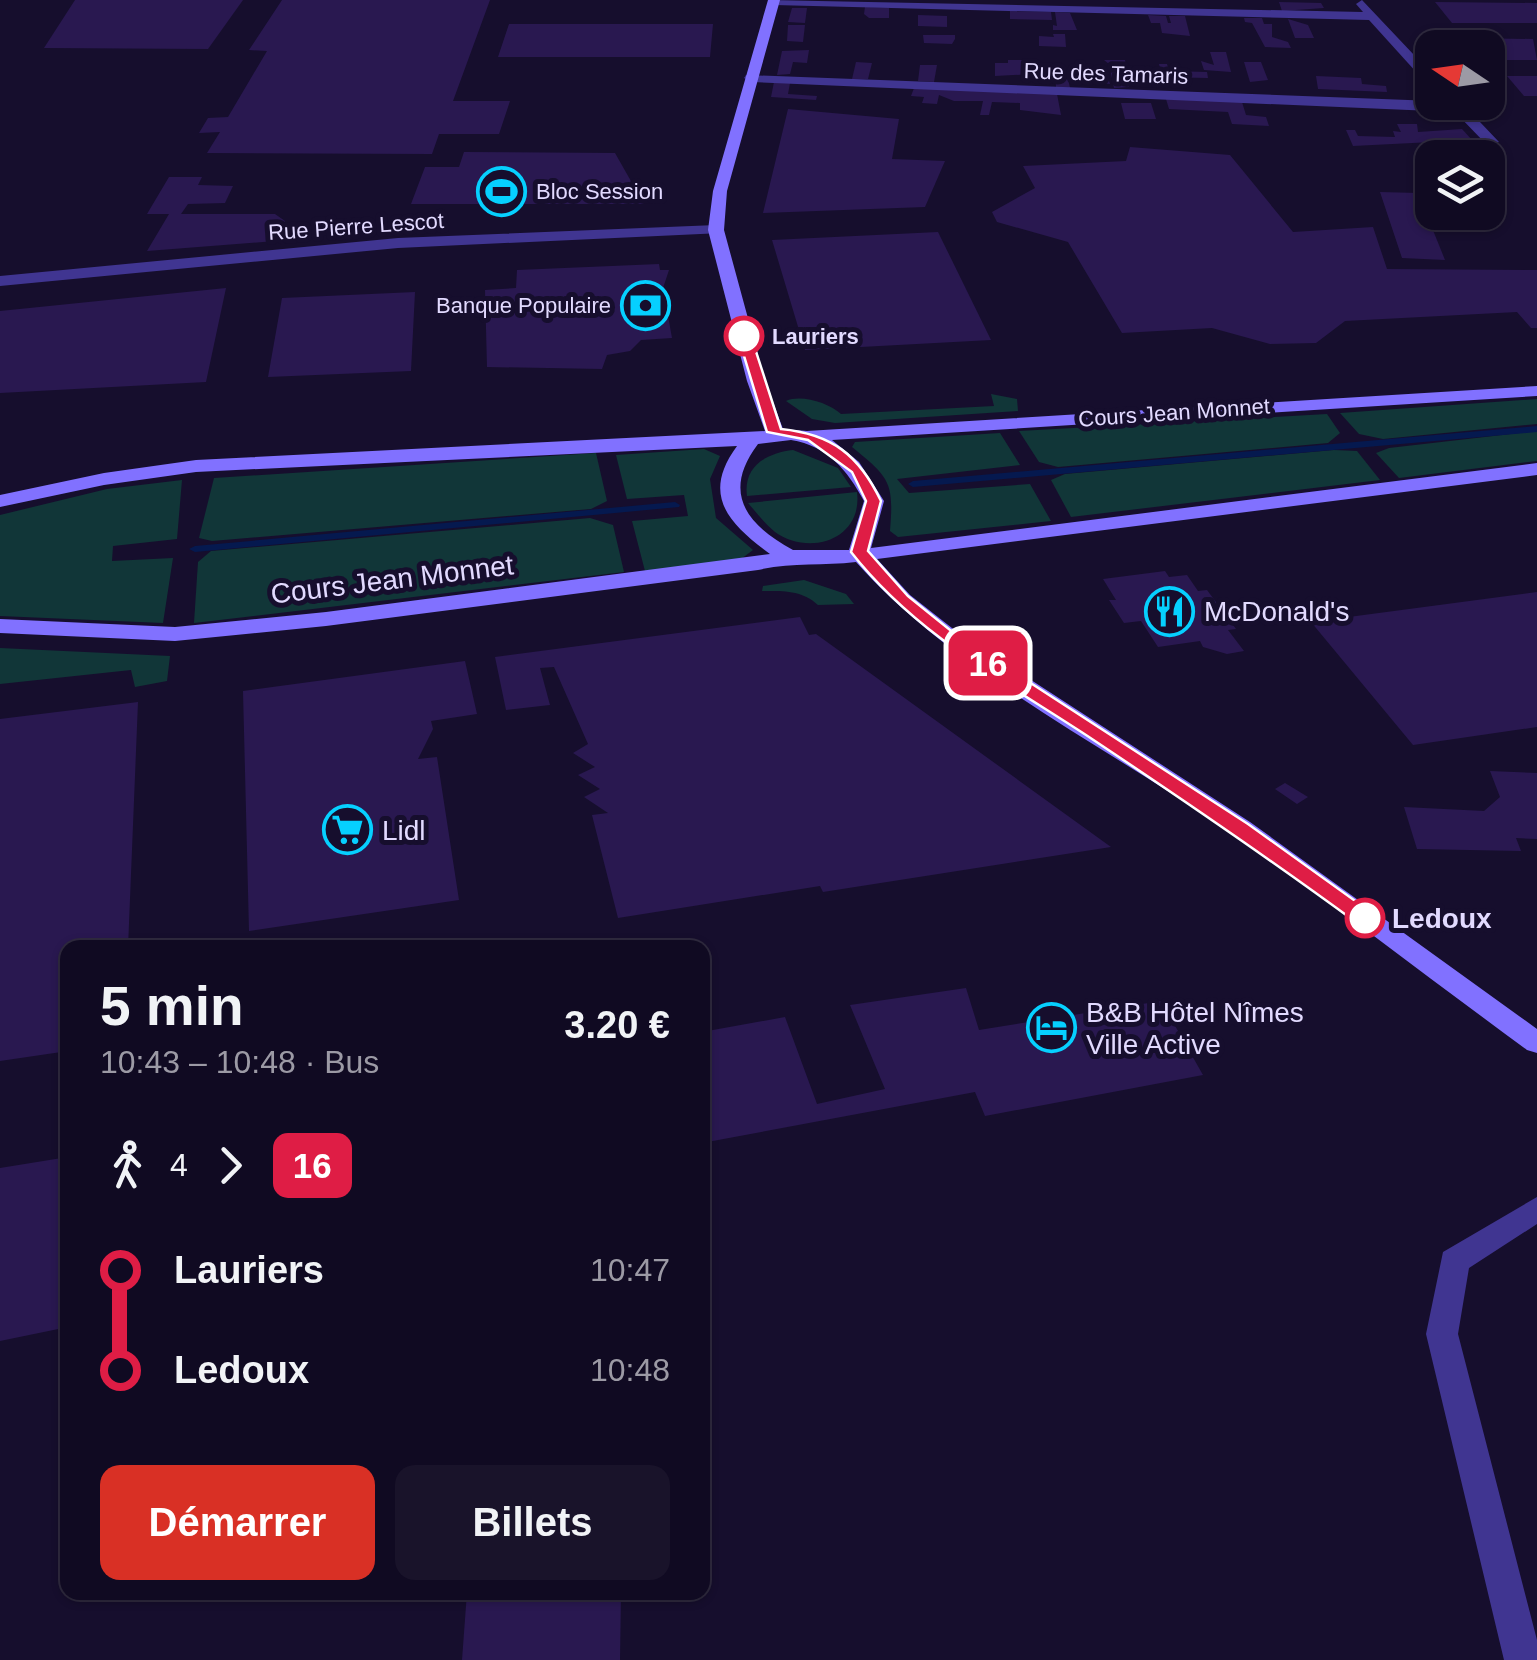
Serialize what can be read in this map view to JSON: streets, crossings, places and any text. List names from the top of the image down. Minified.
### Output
{"streets":{"main road":["Cours Jean Monnet"],"street":["Rue des Tamaris","Rue Pierre Lescot"]},"places":{"sports":["Bloc Session"],"bank":["Banque Populaire"],"other":["Lauriers","Ledoux"],"restaurant":["McDonald's"],"supermarket":["Lidl"],"hotel":["B&B Hôtel Nîmes Ville Active"]},"lines":["bus line 16"],"north":"left","page":{"on_map":"16","heading":["5 min","10:43 – 10:48 · Bus","3.20 €"],"legs":["4","16"],"list":[{"name":"Lauriers","value":"10:47"},{"name":"Ledoux","value":"10:48"}],"buttons":["Démarrer","Billets"]}}
